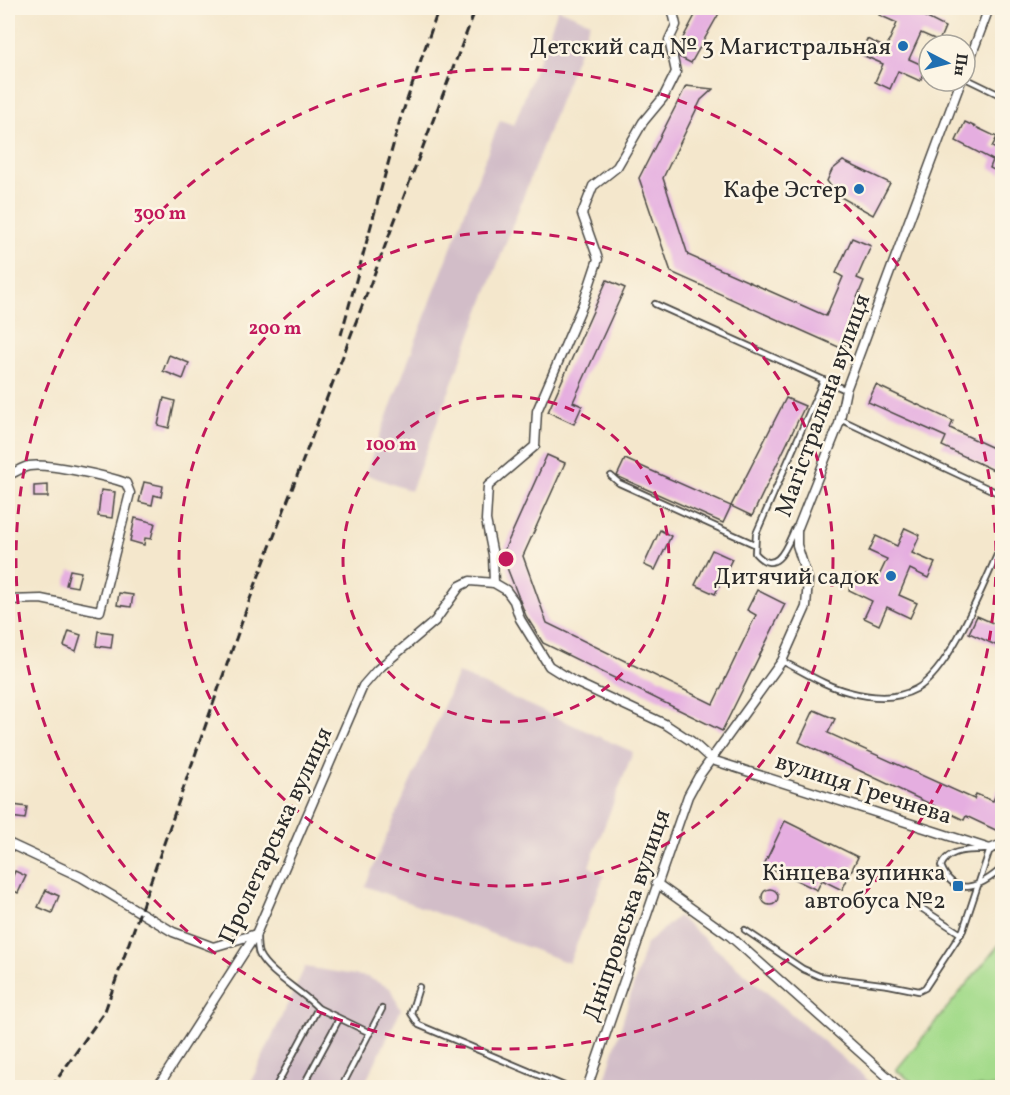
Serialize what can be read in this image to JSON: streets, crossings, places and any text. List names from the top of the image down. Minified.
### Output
{"streets":{"street":["Магістральна вулиця","вулиця Гречнева","Пролетарська вулиця","Дніпровська вулиця"]},"crossings":[["Магістральна вулиця","вулиця Гречнева"],["Магістральна вулиця","Дніпровська вулиця"],["вулиця Гречнева","Дніпровська вулиця"]],"places":{"other":["Детский сад № 3 Магистральная","Кафе Эстер","Дитячий садок"],"transit":["Кінцева зупинка автобуса №2"]},"north":"right","rings":["300 m","200 m","100 m"]}
